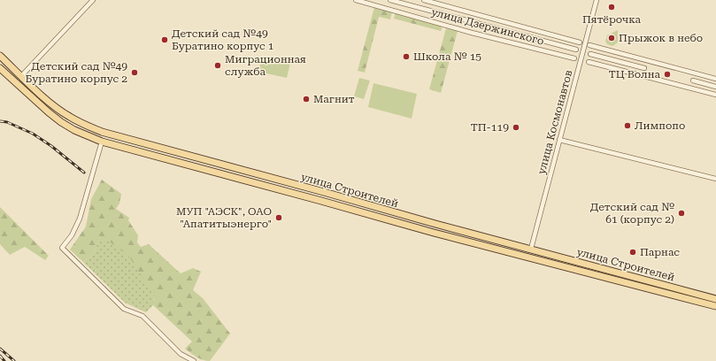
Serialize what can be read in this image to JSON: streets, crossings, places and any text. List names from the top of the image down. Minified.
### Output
{"streets":{"main road":["улица Строителей"],"street":["улица Дзержинского","улица Космонавтов"]},"crossings":[["улица Космонавтов","улица Строителей"]],"places":["Пятёрочка","Прыжок в небо","Детский сад №49 Буратино корпус 1","Школа № 15","Миграционная служба","Детский сад №49 Буратино корпус 2","ТЦ Волна","Магнит","Лимпопо","ТП-119","Детский сад № 61 (корпус 2)","МУП \"АЭСК\", ОАО \"Апатитыэнерго\"","Парнас"]}
